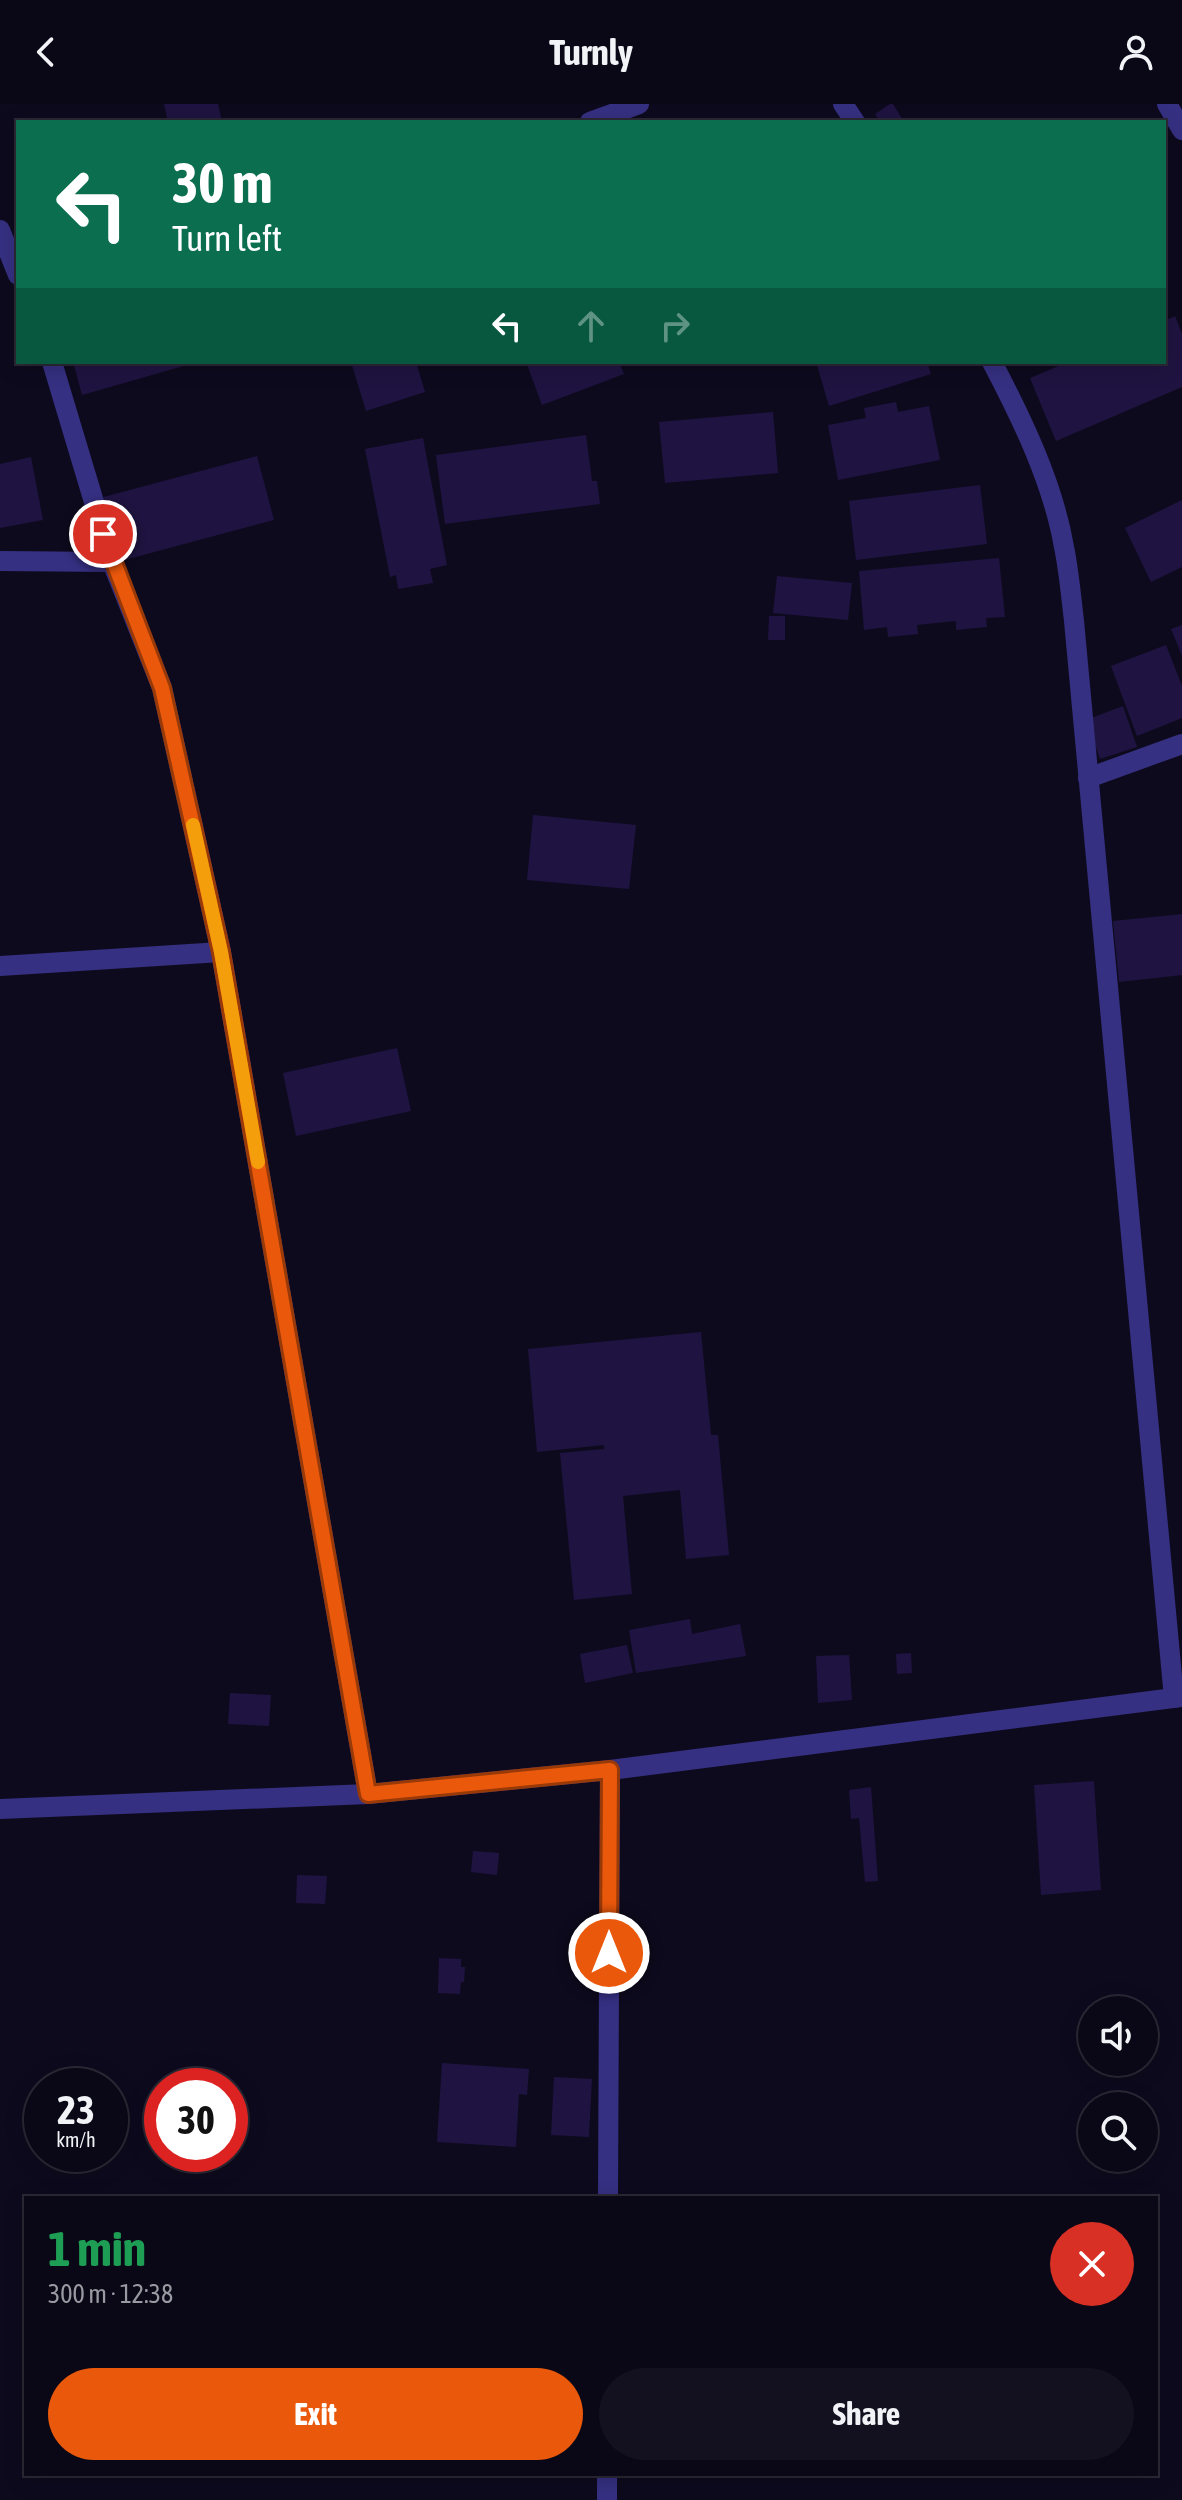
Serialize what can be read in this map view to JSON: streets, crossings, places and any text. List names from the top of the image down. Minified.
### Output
{"page":{"header":"Turnly","turn":["30 m","Turn left"],"speed":"23 km/h","limit":"30","heading":["1 min","300 m · 12:38"],"buttons":["Exit","Share"]}}
